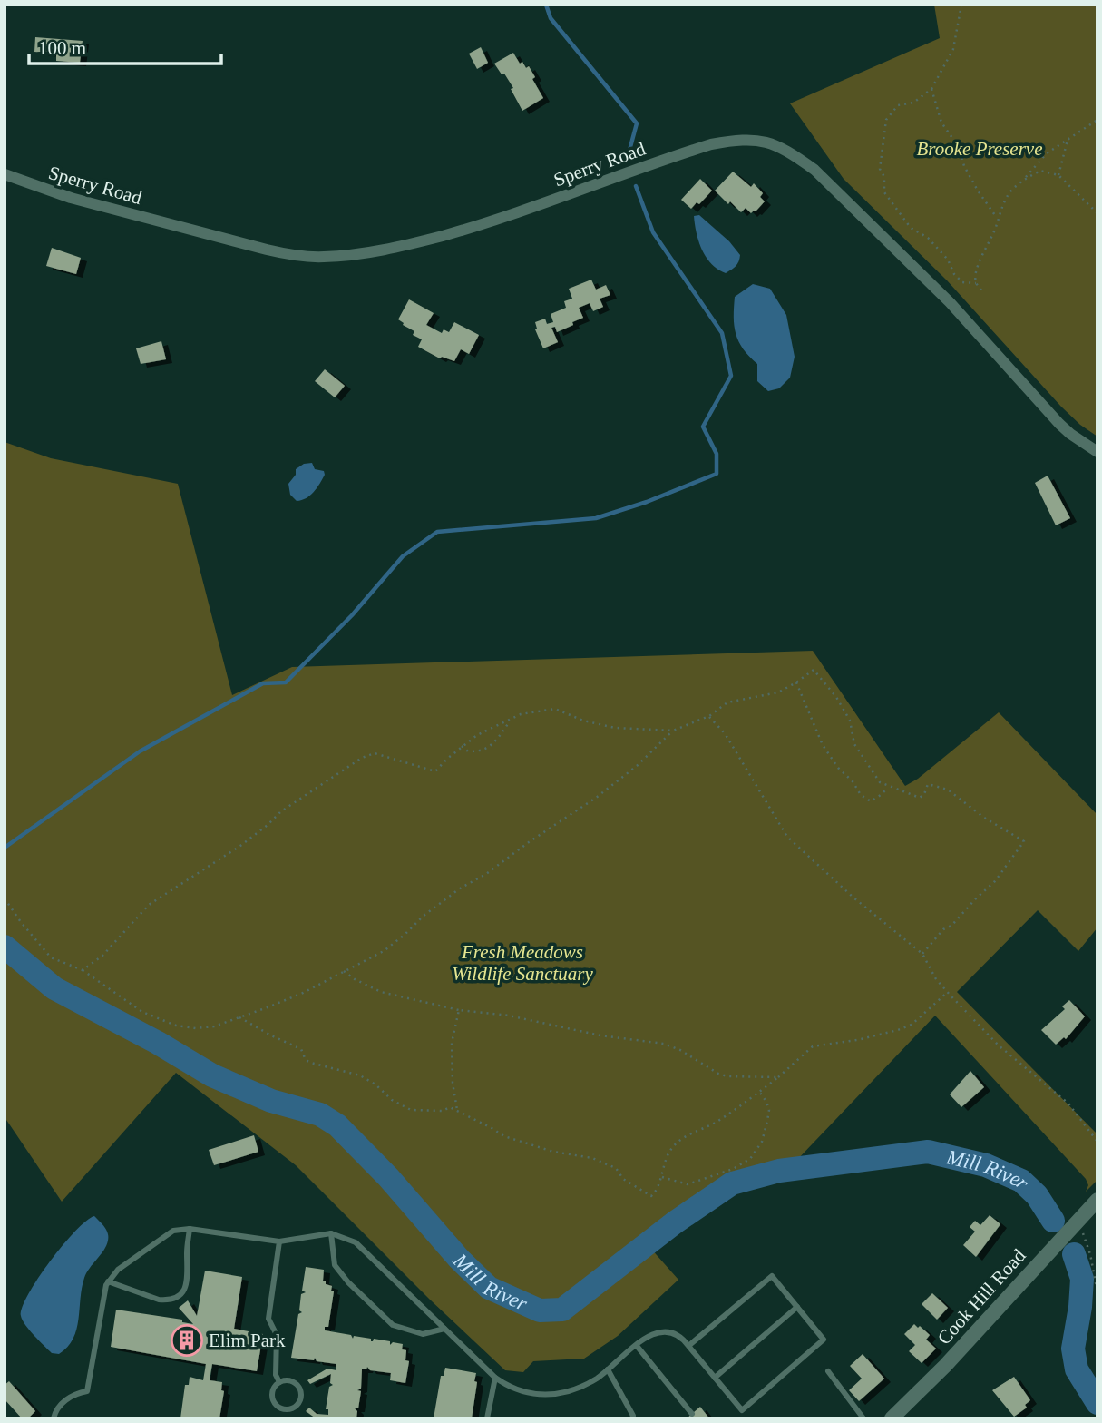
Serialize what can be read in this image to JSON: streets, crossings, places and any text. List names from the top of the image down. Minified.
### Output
{"streets":{"street":["Sperry Road","Cook Hill Road"]},"water":["Mill River"],"parks":["Brooke Preserve","Fresh Meadows Wildlife Sanctuary"],"places":{"building":["Elim Park"]},"scale_bar":"100 m"}
